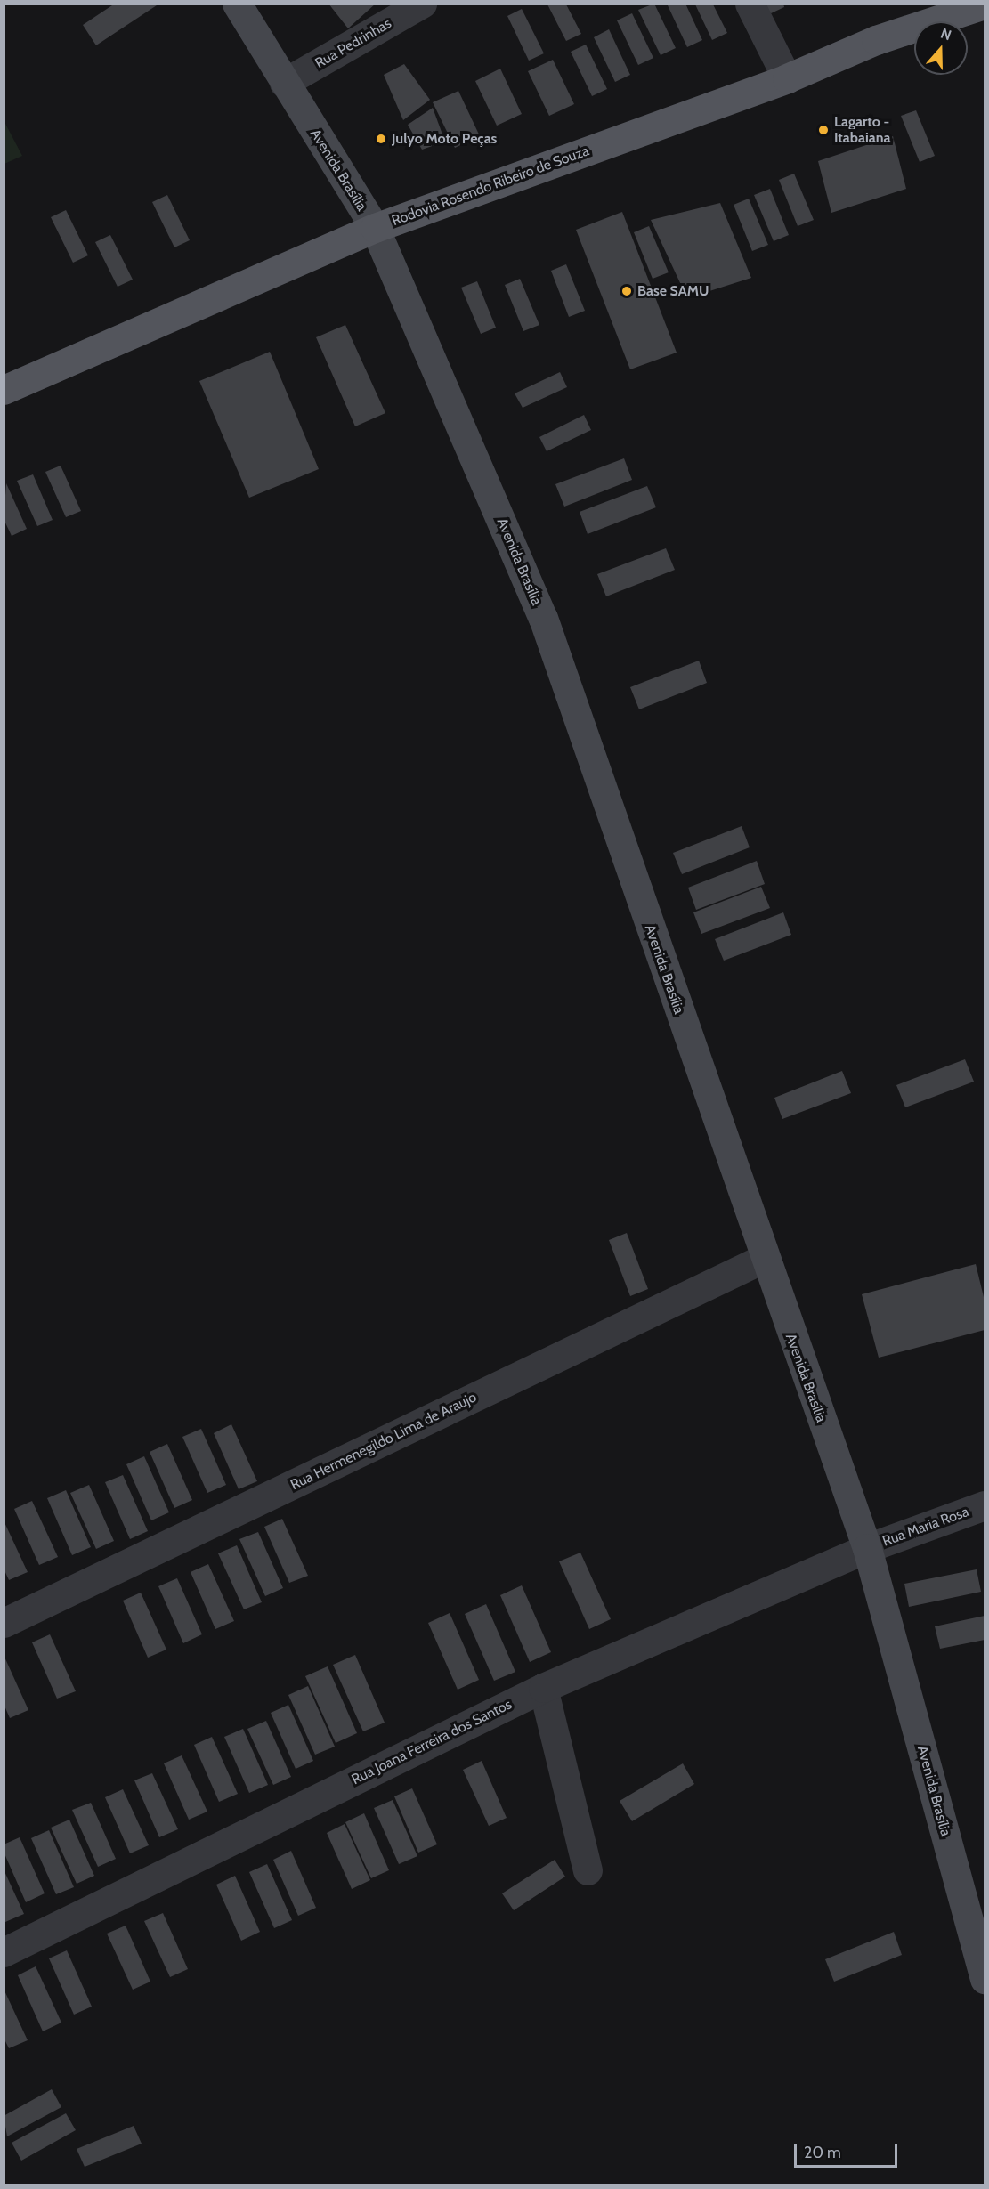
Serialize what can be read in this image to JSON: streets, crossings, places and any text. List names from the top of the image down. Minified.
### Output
{"streets":{"main road":["Avenida Brasília","Rodovia Rosendo Ribeiro de Souza"],"street":["Rua Pedrinhas","Rua Hermenegildo Lima de Araujo","Rua Maria Rosa","Rua Joana Ferreira dos Santos"]},"crossings":[["Rua Pedrinhas","Avenida Brasília"],["Avenida Brasília","Rodovia Rosendo Ribeiro de Souza"],["Avenida Brasília","Rua Hermenegildo Lima de Araujo"],["Avenida Brasília","Rua Maria Rosa"],["Avenida Brasília","Rua Joana Ferreira dos Santos"],["Rua Maria Rosa","Rua Joana Ferreira dos Santos"]],"places":["Lagarto - Itabaiana","Julyo Moto Peças","Base SAMU"],"scale_bar":"20 m","north":"top"}
